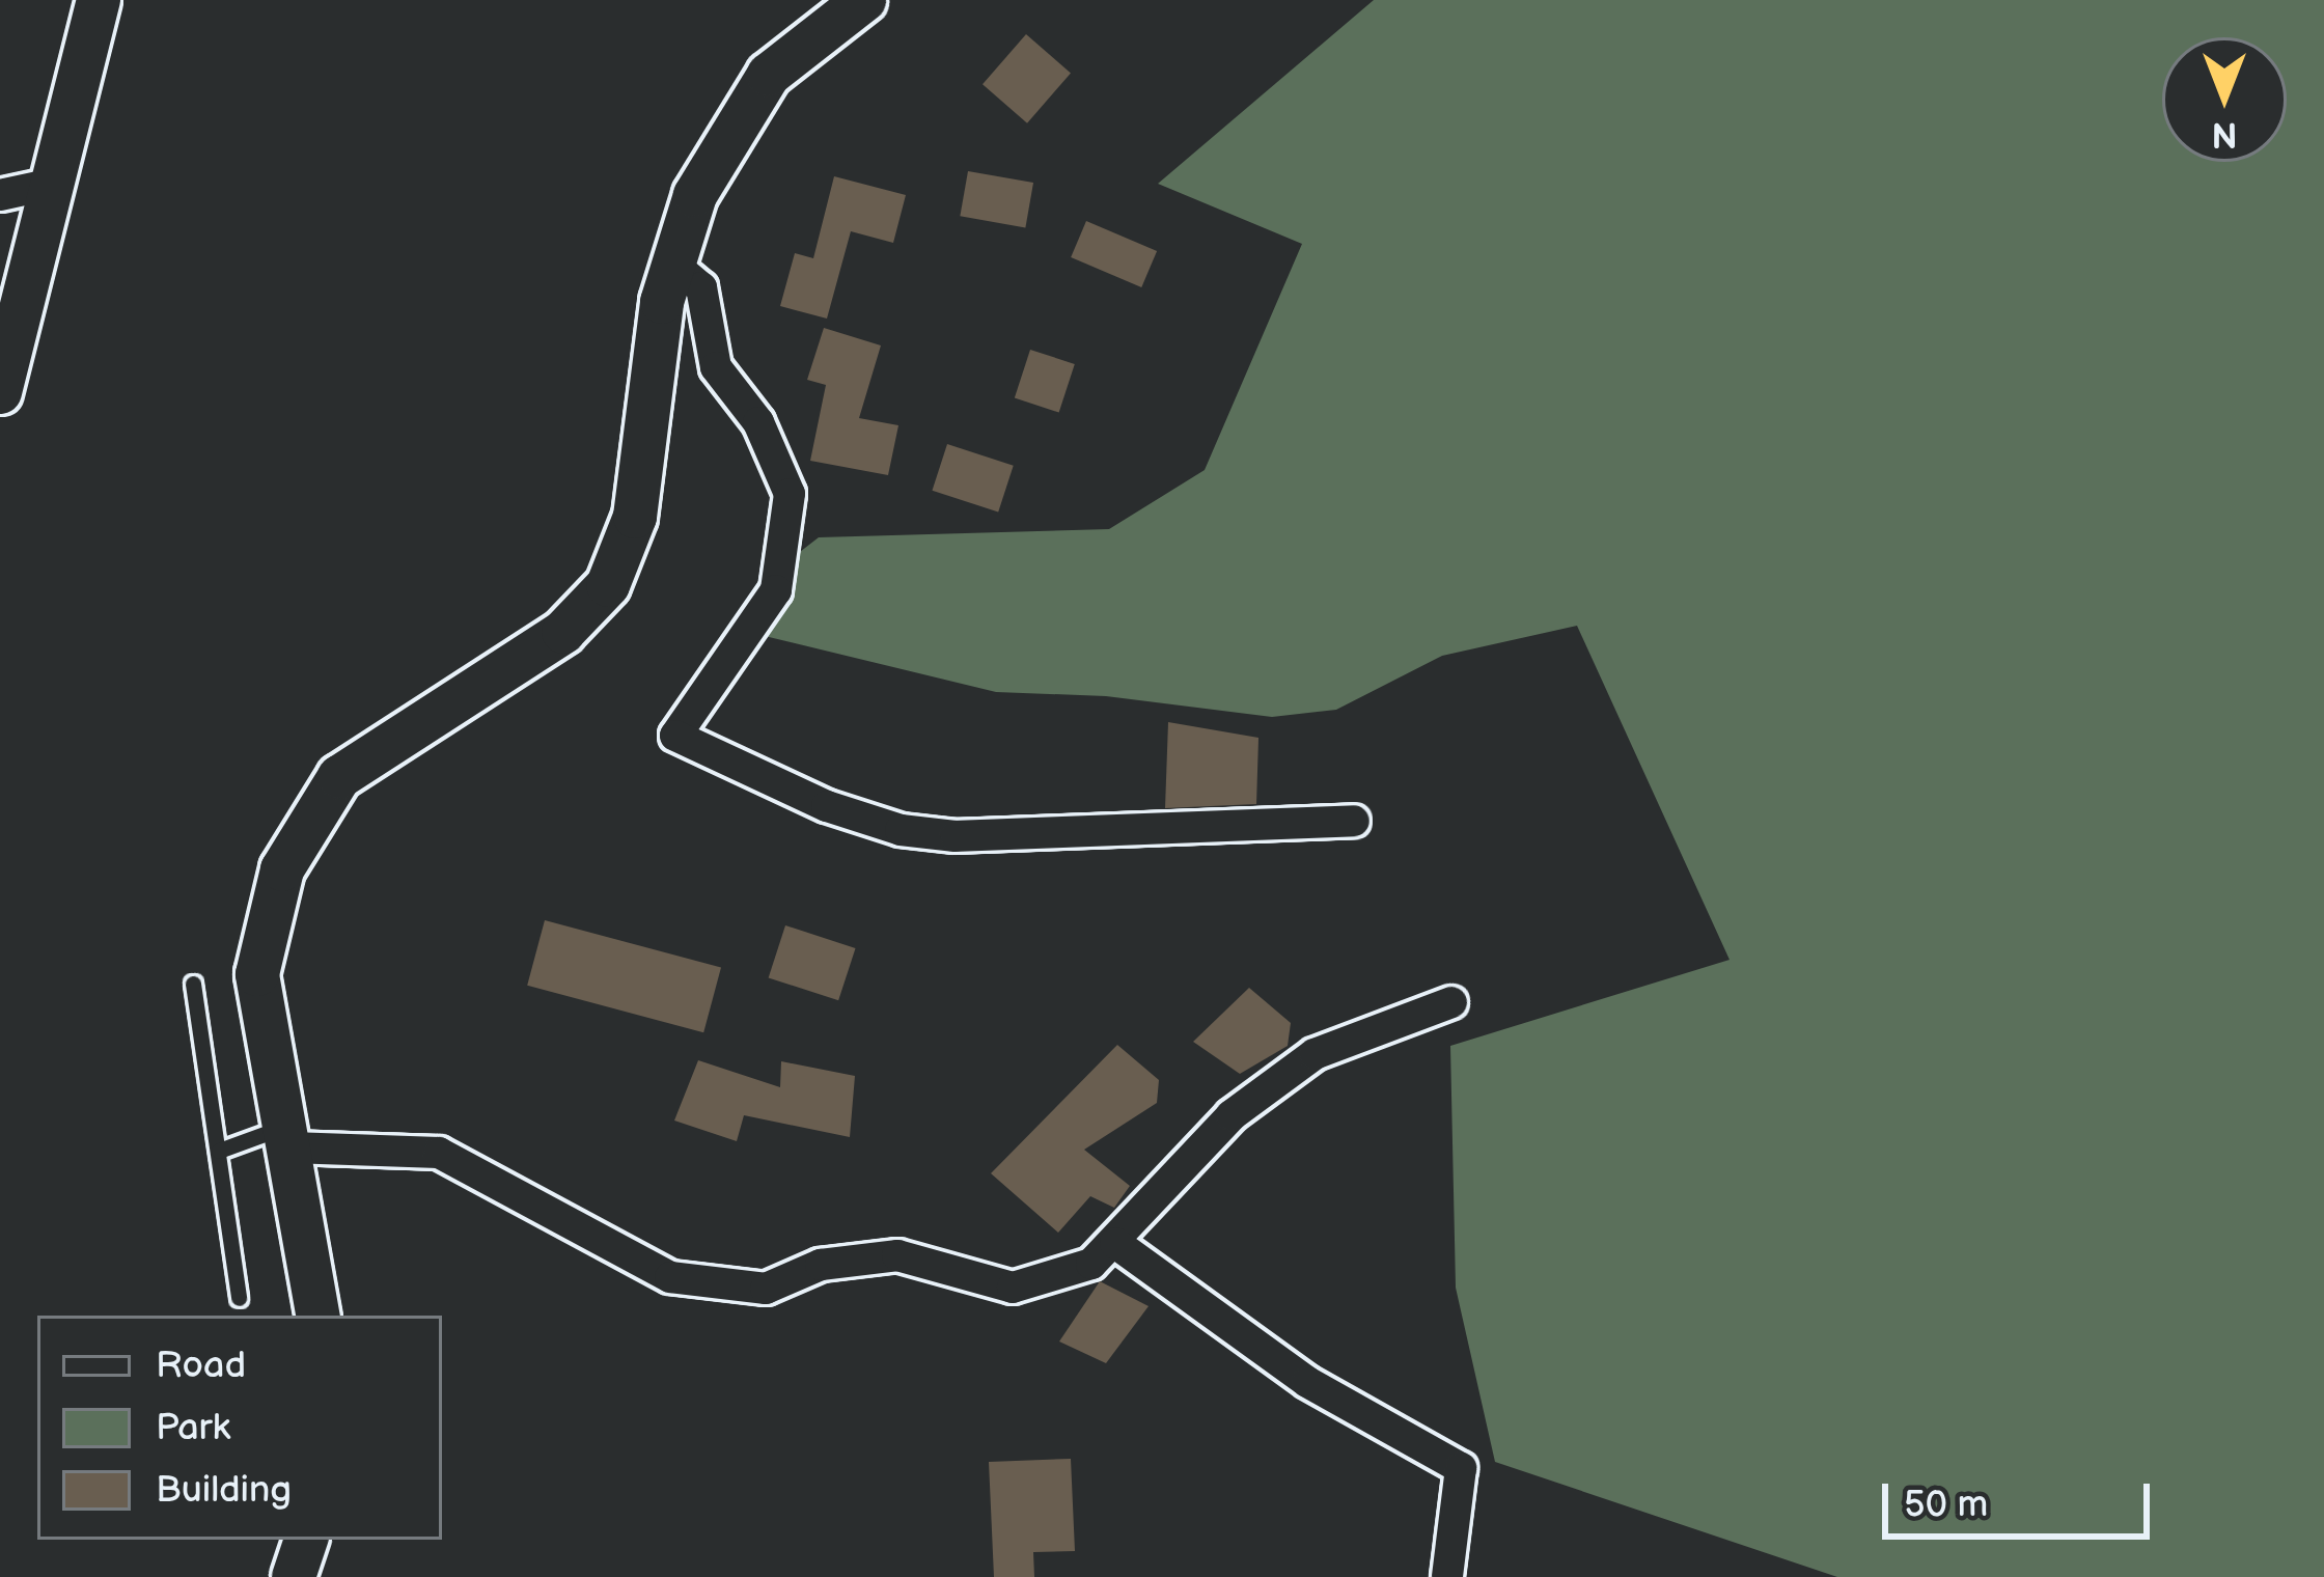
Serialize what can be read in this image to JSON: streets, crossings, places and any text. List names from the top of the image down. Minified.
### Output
{"legend":["Road","Park","Building"],"scale_bar":"50 m","north":"bottom"}
